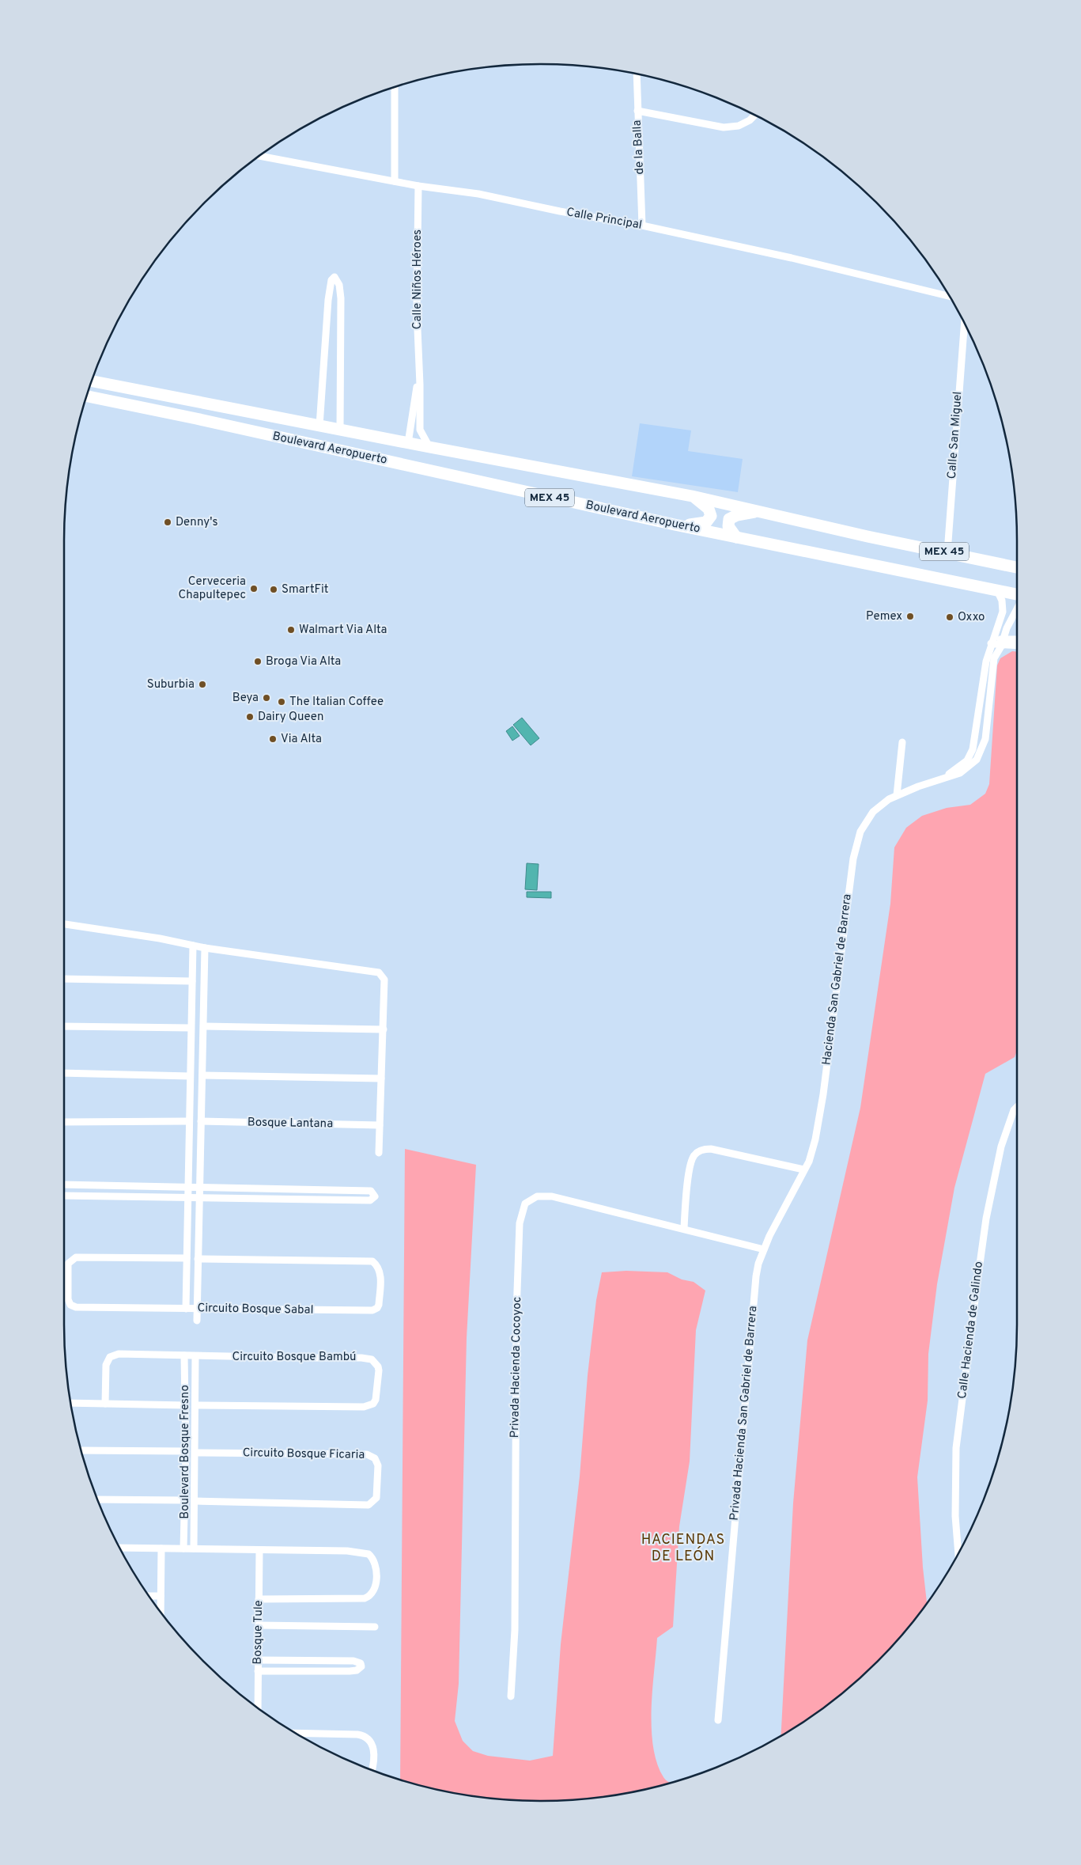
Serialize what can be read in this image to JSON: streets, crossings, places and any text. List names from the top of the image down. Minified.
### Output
{"streets":{"highway":["Boulevard Aeropuerto","MEX 45"],"street":["de la Balla","Calle Principal","Calle Niños Héroes","Calle San Miguel","Hacienda San Gabriel de Barrera","Bosque Lantana","Circuito Bosque Sabal","Calle Hacienda de Galindo","Circuito Bosque Bambú","Privada Hacienda Cocoyoc","Privada Hacienda San Gabriel de Barrera","Boulevard Bosque Fresno","Circuito Bosque Ficaria","Bosque Tule"]},"crossings":[["de la Balla","Calle Principal"],["Calle Principal","Calle Niños Héroes"],["Calle Niños Héroes","Boulevard Aeropuerto"],["Calle San Miguel","Boulevard Aeropuerto"],["Hacienda San Gabriel de Barrera","Privada Hacienda Cocoyoc"],["Hacienda San Gabriel de Barrera","Privada Hacienda San Gabriel de Barrera"],["Circuito Bosque Bambú","Boulevard Bosque Fresno"],["Privada Hacienda Cocoyoc","Privada Hacienda San Gabriel de Barrera"],["Boulevard Bosque Fresno","Circuito Bosque Ficaria"]],"districts":["HACIENDAS DE LEÓN"],"places":["Denny's","Cerveceria Chapultepec","SmartFit","Pemex","Oxxo","Walmart Via Alta","Broga Via Alta","Suburbia","Beya","The Italian Coffee","Dairy Queen","Via Alta"]}
